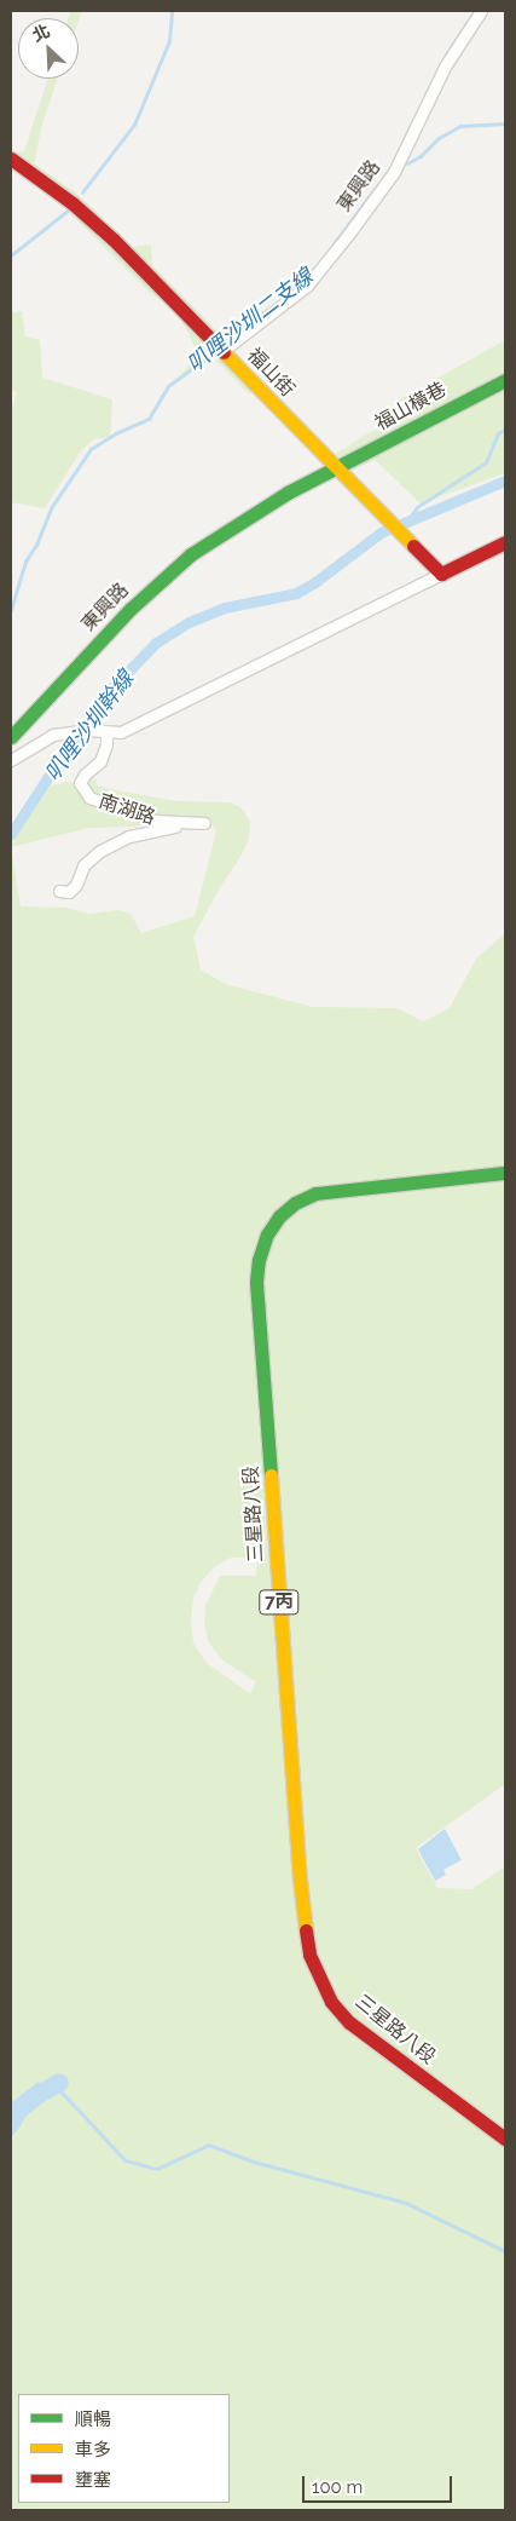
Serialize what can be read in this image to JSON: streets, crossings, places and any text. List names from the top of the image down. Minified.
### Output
{"streets":{"street":["東興路","福山街","福山橫巷","南湖路","三星路八段","7丙"]},"crossings":[["東興路","福山街"],["東興路","福山橫巷"],["福山街","福山橫巷"]],"water":["叭哩沙圳二支線","叭哩沙圳幹線"],"legend":["順暢","車多","壅塞"],"scale_bar":"100 m","north":"top left"}
